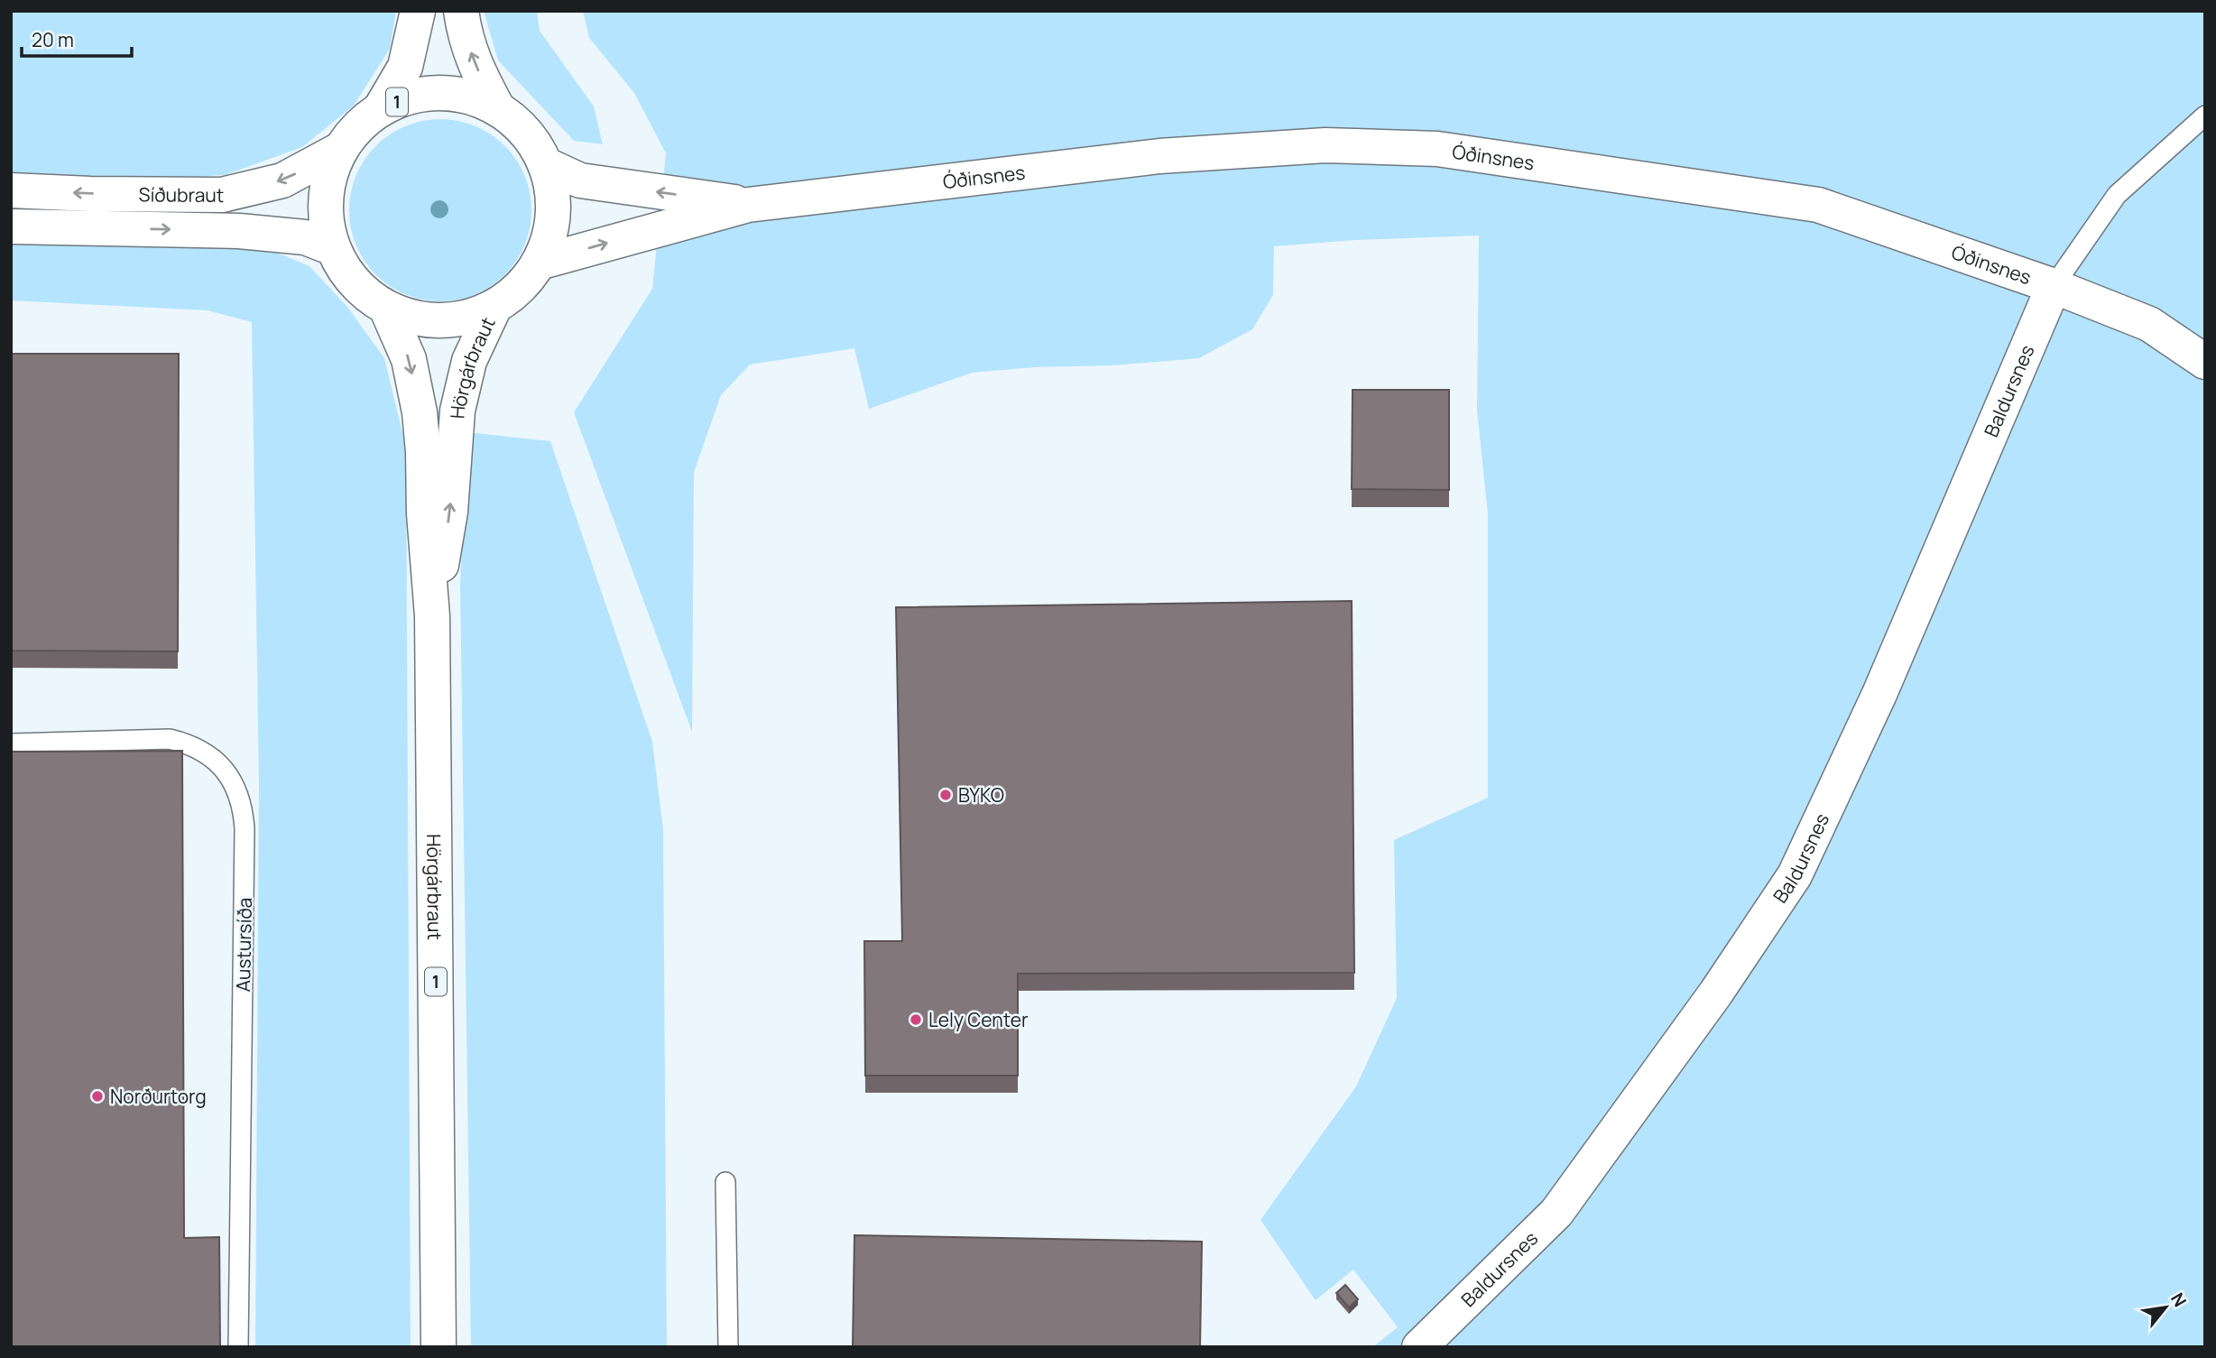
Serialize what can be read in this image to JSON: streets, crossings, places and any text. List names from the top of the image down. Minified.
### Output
{"streets":{"main road":["1","Óðinsnes","Síðubraut","Hörgárbraut","Baldursnes"],"lane":["Austursíða"]},"crossings":[["1","Óðinsnes"],["1","Síðubraut"],["1","Hörgárbraut"],["Óðinsnes","Baldursnes"]],"places":["BYKO","Lely Center","Norðurtorg"],"scale_bar":"20 m","north":"top right"}
